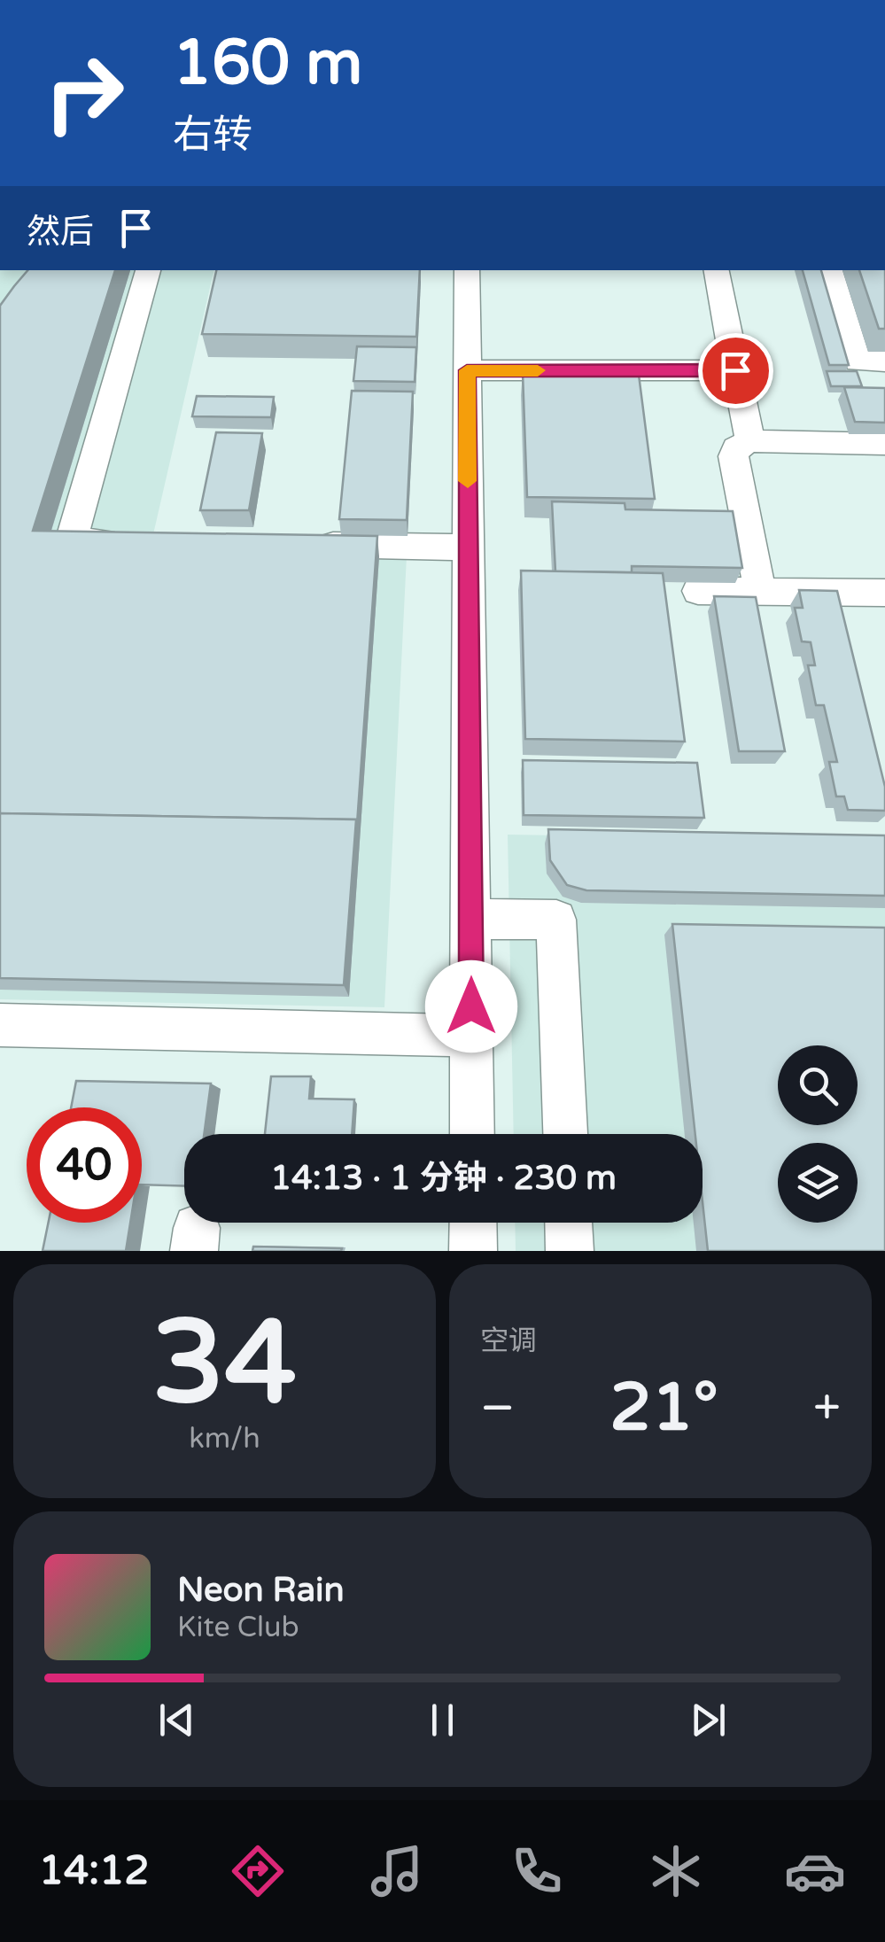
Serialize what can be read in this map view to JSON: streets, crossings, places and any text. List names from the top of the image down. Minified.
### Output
{"page":{"turn":["160 m","右转"],"then":"然后","limit":"40","trip":"14:13 · 1 分钟 · 230 m","tile":[["34","km/h"],"空调"],"heat":["−","21°","+"],"song":["Neon Rain","Kite Club"],"tabs":"14:12"}}
